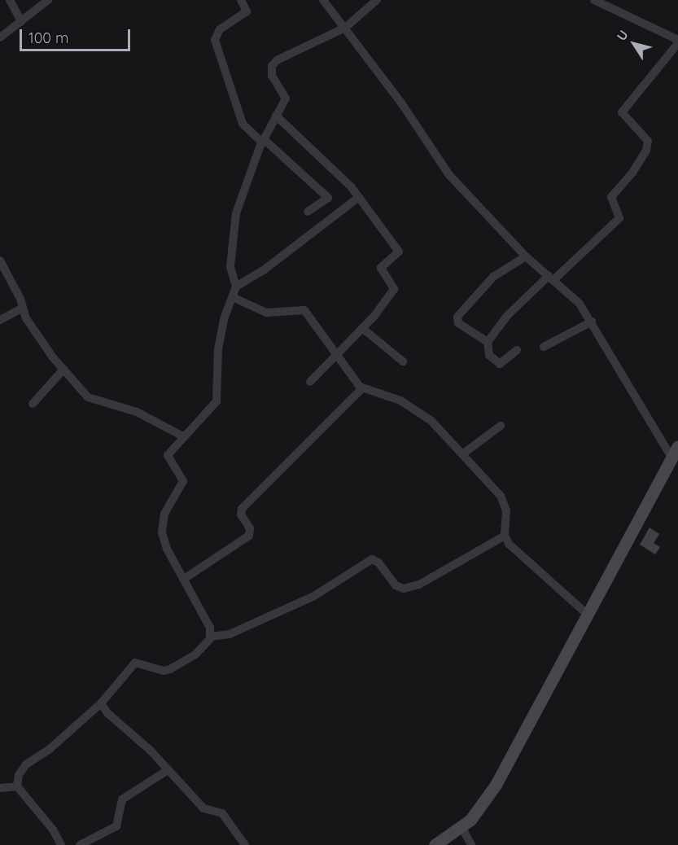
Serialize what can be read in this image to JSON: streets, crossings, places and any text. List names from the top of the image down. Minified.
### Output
{"scale_bar":"100 m","north":"top left"}
